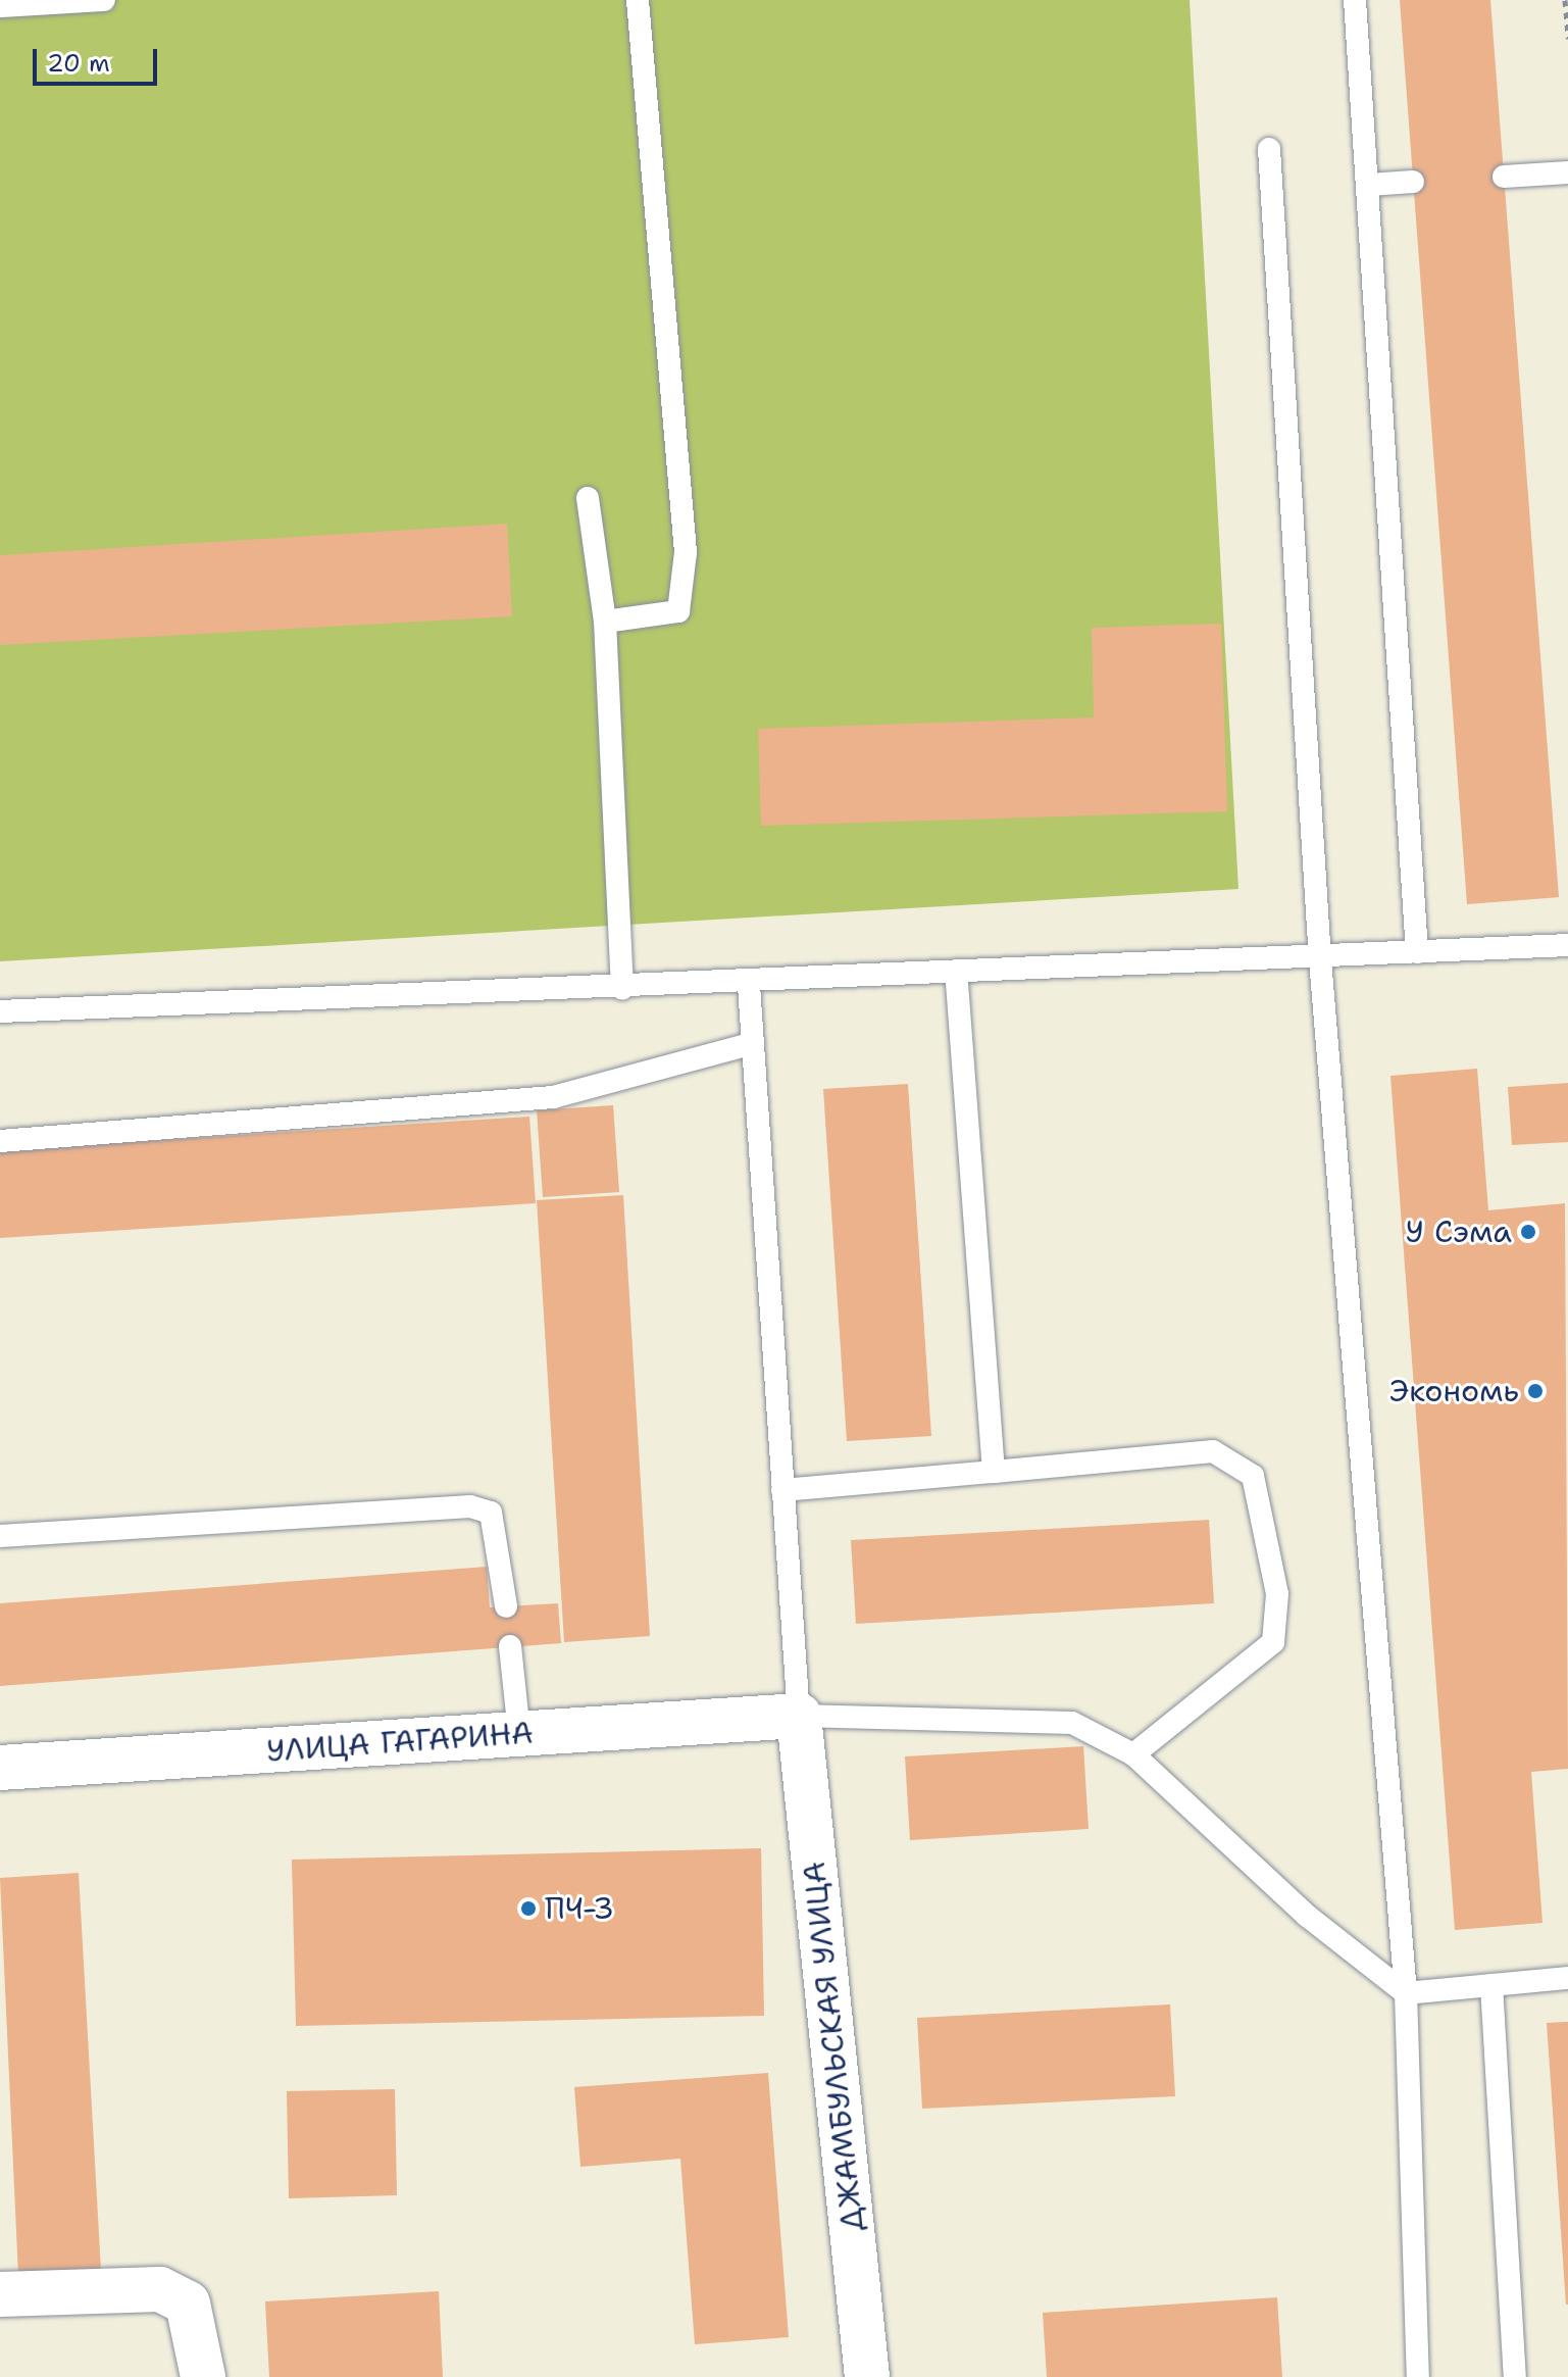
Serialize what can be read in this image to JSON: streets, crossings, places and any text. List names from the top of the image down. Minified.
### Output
{"streets":{"street":["УЛИЦА ГАГАРИНА","ДЖАМБУЛЬСКАЯ УЛИЦА"]},"crossings":[["УЛИЦА ГАГАРИНА","ДЖАМБУЛЬСКАЯ УЛИЦА"]],"places":["У Сэма","Экономь","ПЧ-3"],"scale_bar":"20 m"}
